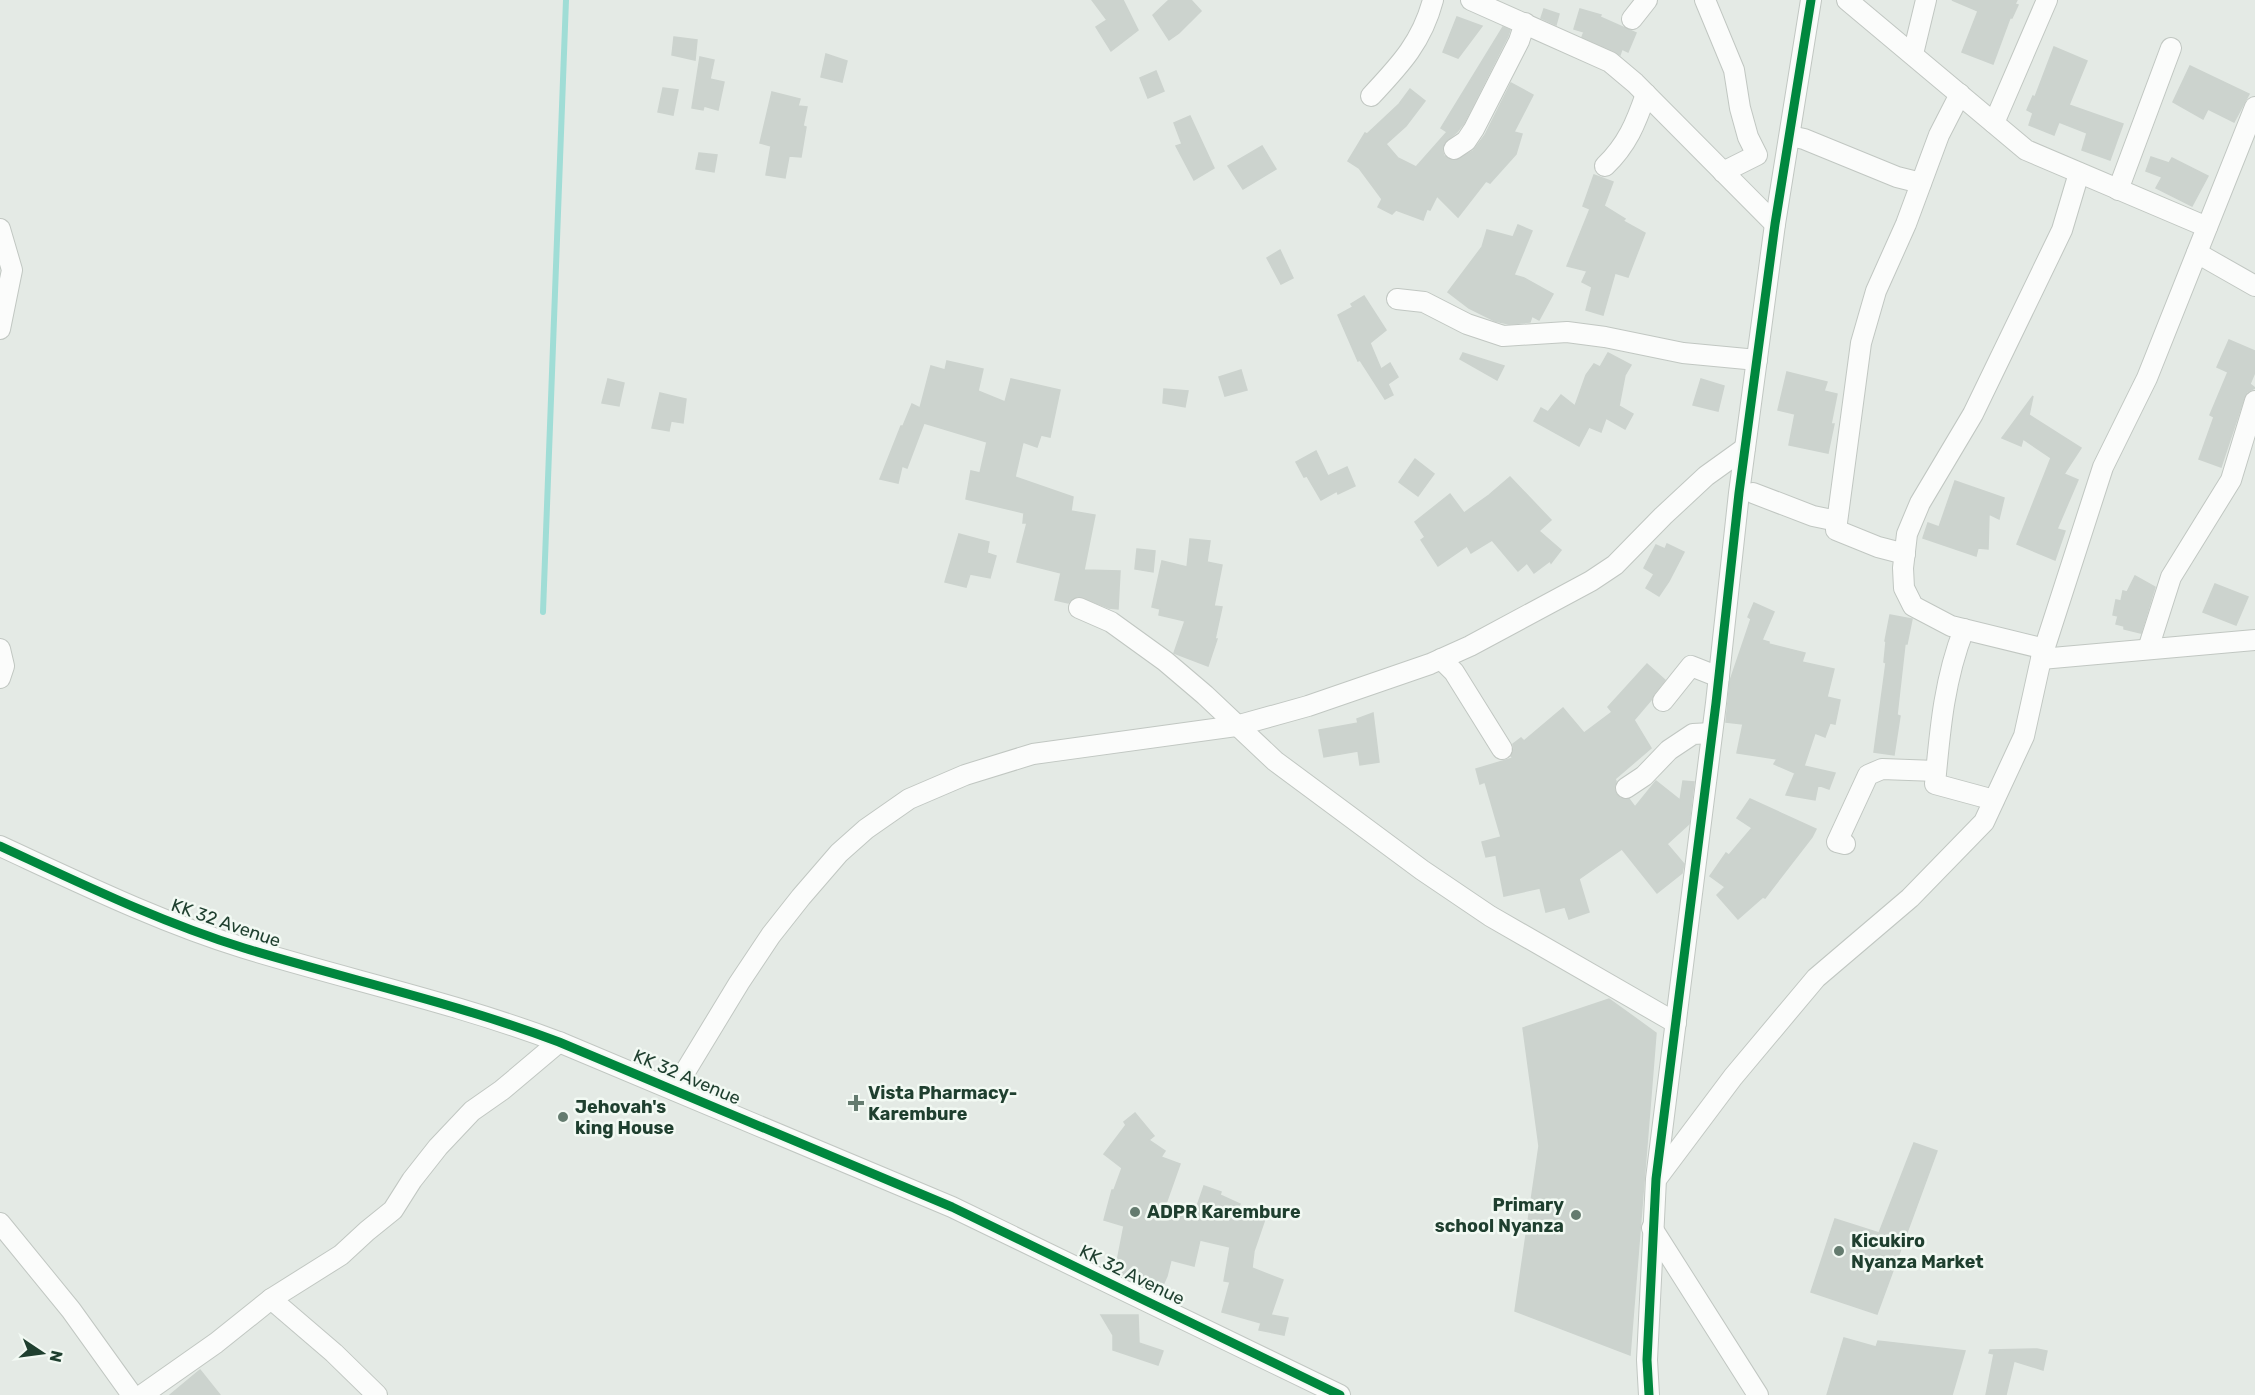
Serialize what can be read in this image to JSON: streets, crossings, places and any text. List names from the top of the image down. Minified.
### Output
{"streets":{"street":["KK 32 Avenue"]},"places":{"health":["Vista Pharmacy- Karembure"],"other":["Jehovah's king House","ADPR Karembure","Primary school Nyanza","Kicukiro Nyanza Market"]},"north":"right"}
